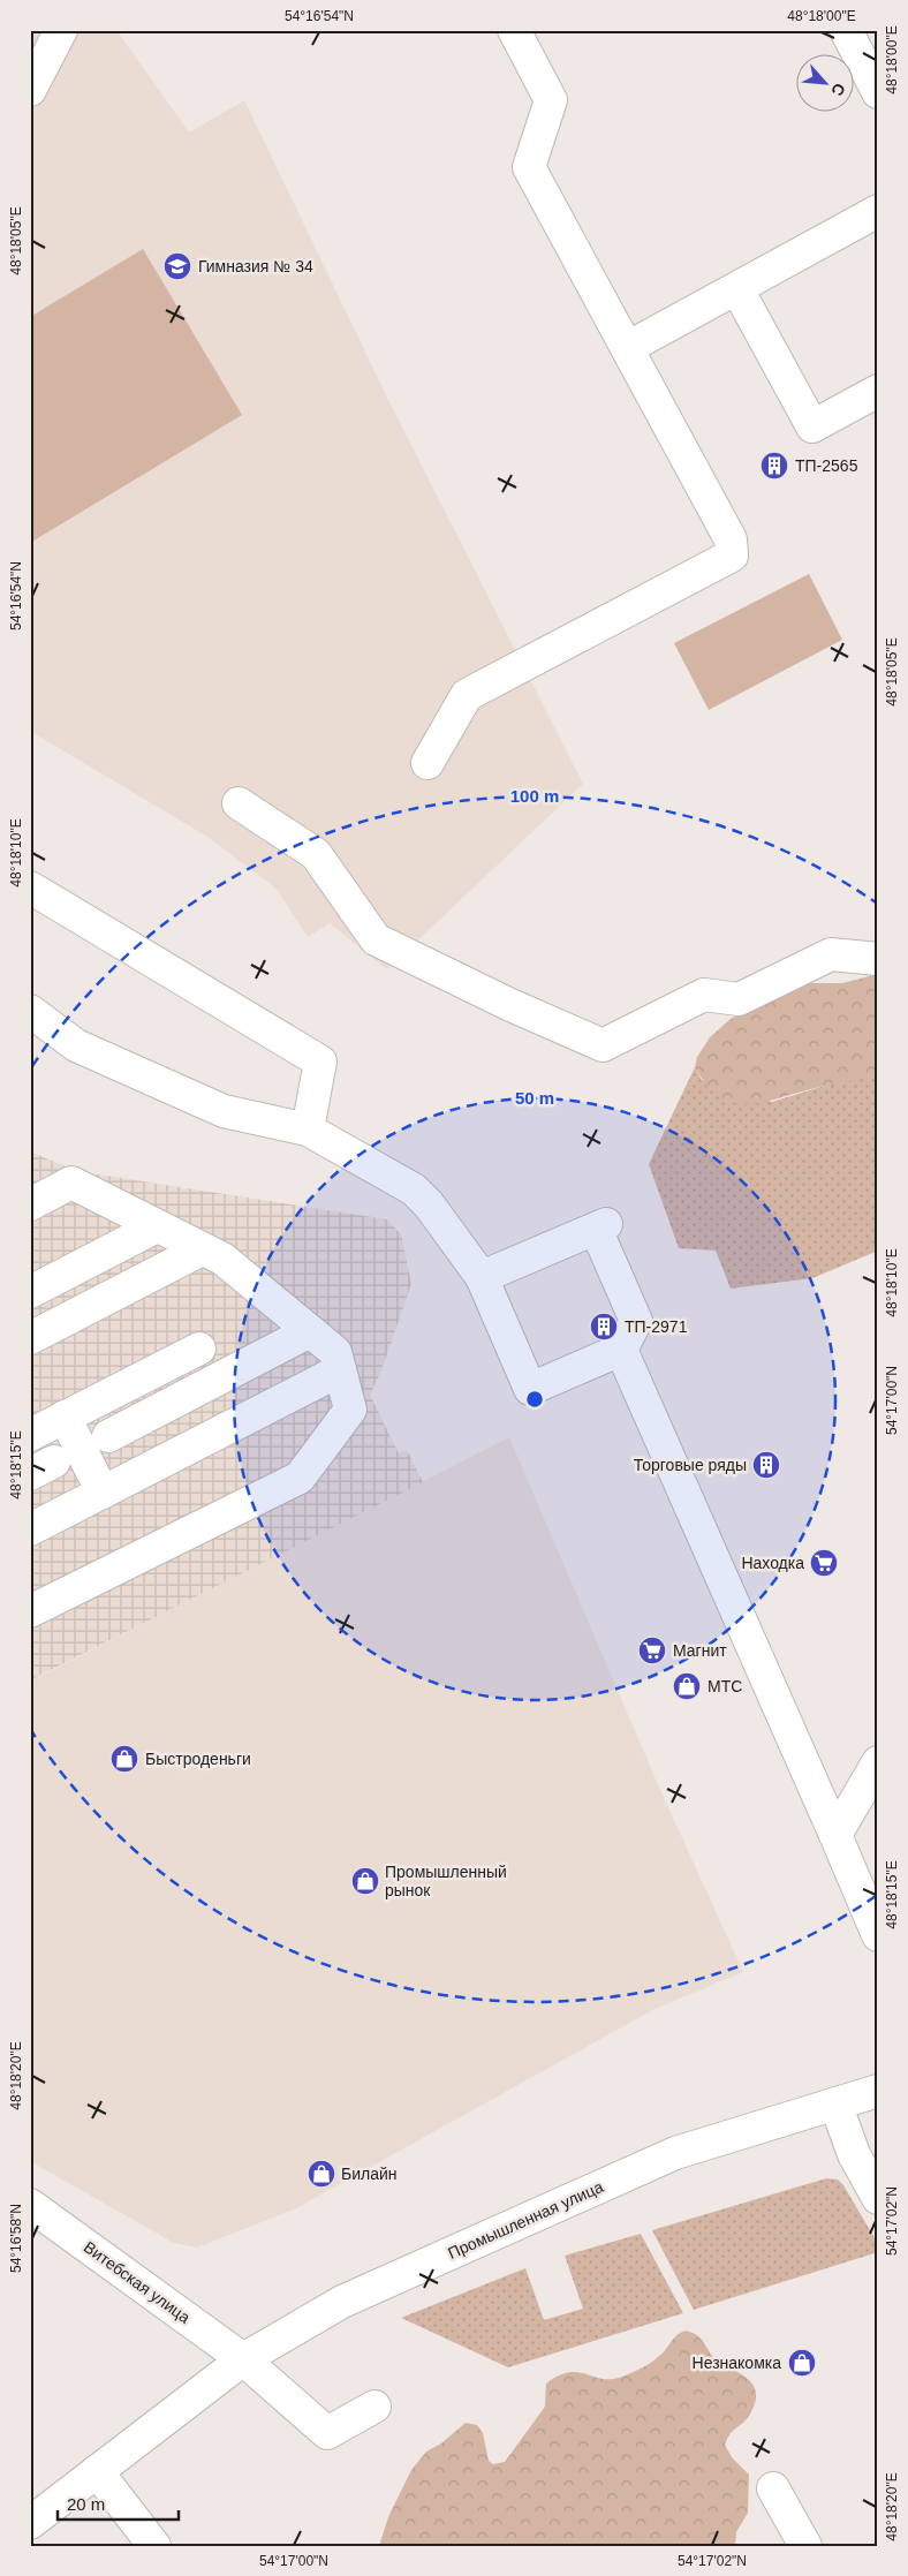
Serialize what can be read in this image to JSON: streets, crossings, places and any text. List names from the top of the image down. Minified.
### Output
{"streets":{"street":["Промышленная улица","Витебская улица"]},"crossings":[["Промышленная улица","Витебская улица"]],"places":{"school or university":["Гимназия № 34"],"building":["ТП-2565","ТП-2971","Торговые ряды"],"supermarket":["Находка","Магнит"],"shop":["МТС","Быстроденьги","Промышленный рынок","Билайн","Незнакомка"]},"scale_bar":"20 m","north":"bottom right","coordinates":["54°16'54\"N","48°18'00\"E","48°18'05\"E","48°18'10\"E","54°17'00\"N","48°18'15\"E","48°18'20\"E","54°17'02\"N","54°16'58\"N"],"rings":["100 m","50 m"]}
